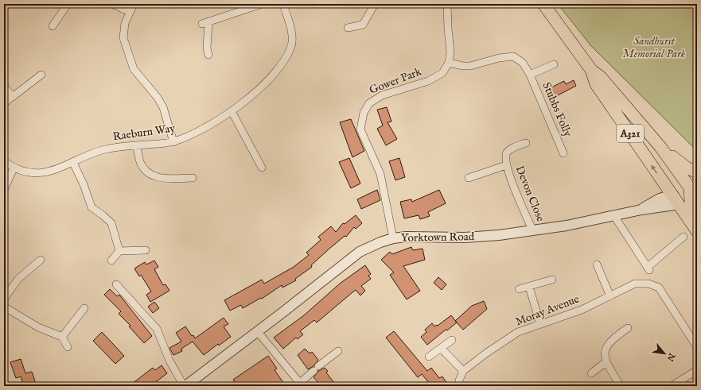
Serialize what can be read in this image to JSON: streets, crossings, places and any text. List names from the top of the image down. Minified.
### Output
{"streets":{"main road":["A321","Yorktown Road"],"street":["Gower Park","Stubbs Folly","Raeburn Way","Devon Close","Moray Avenue"]},"crossings":[["Gower Park","Stubbs Folly"],["Gower Park","Yorktown Road"],["A321","Yorktown Road"],["Devon Close","Yorktown Road"]],"parks":["Sandhurst Memorial Park"],"north":"bottom right"}
